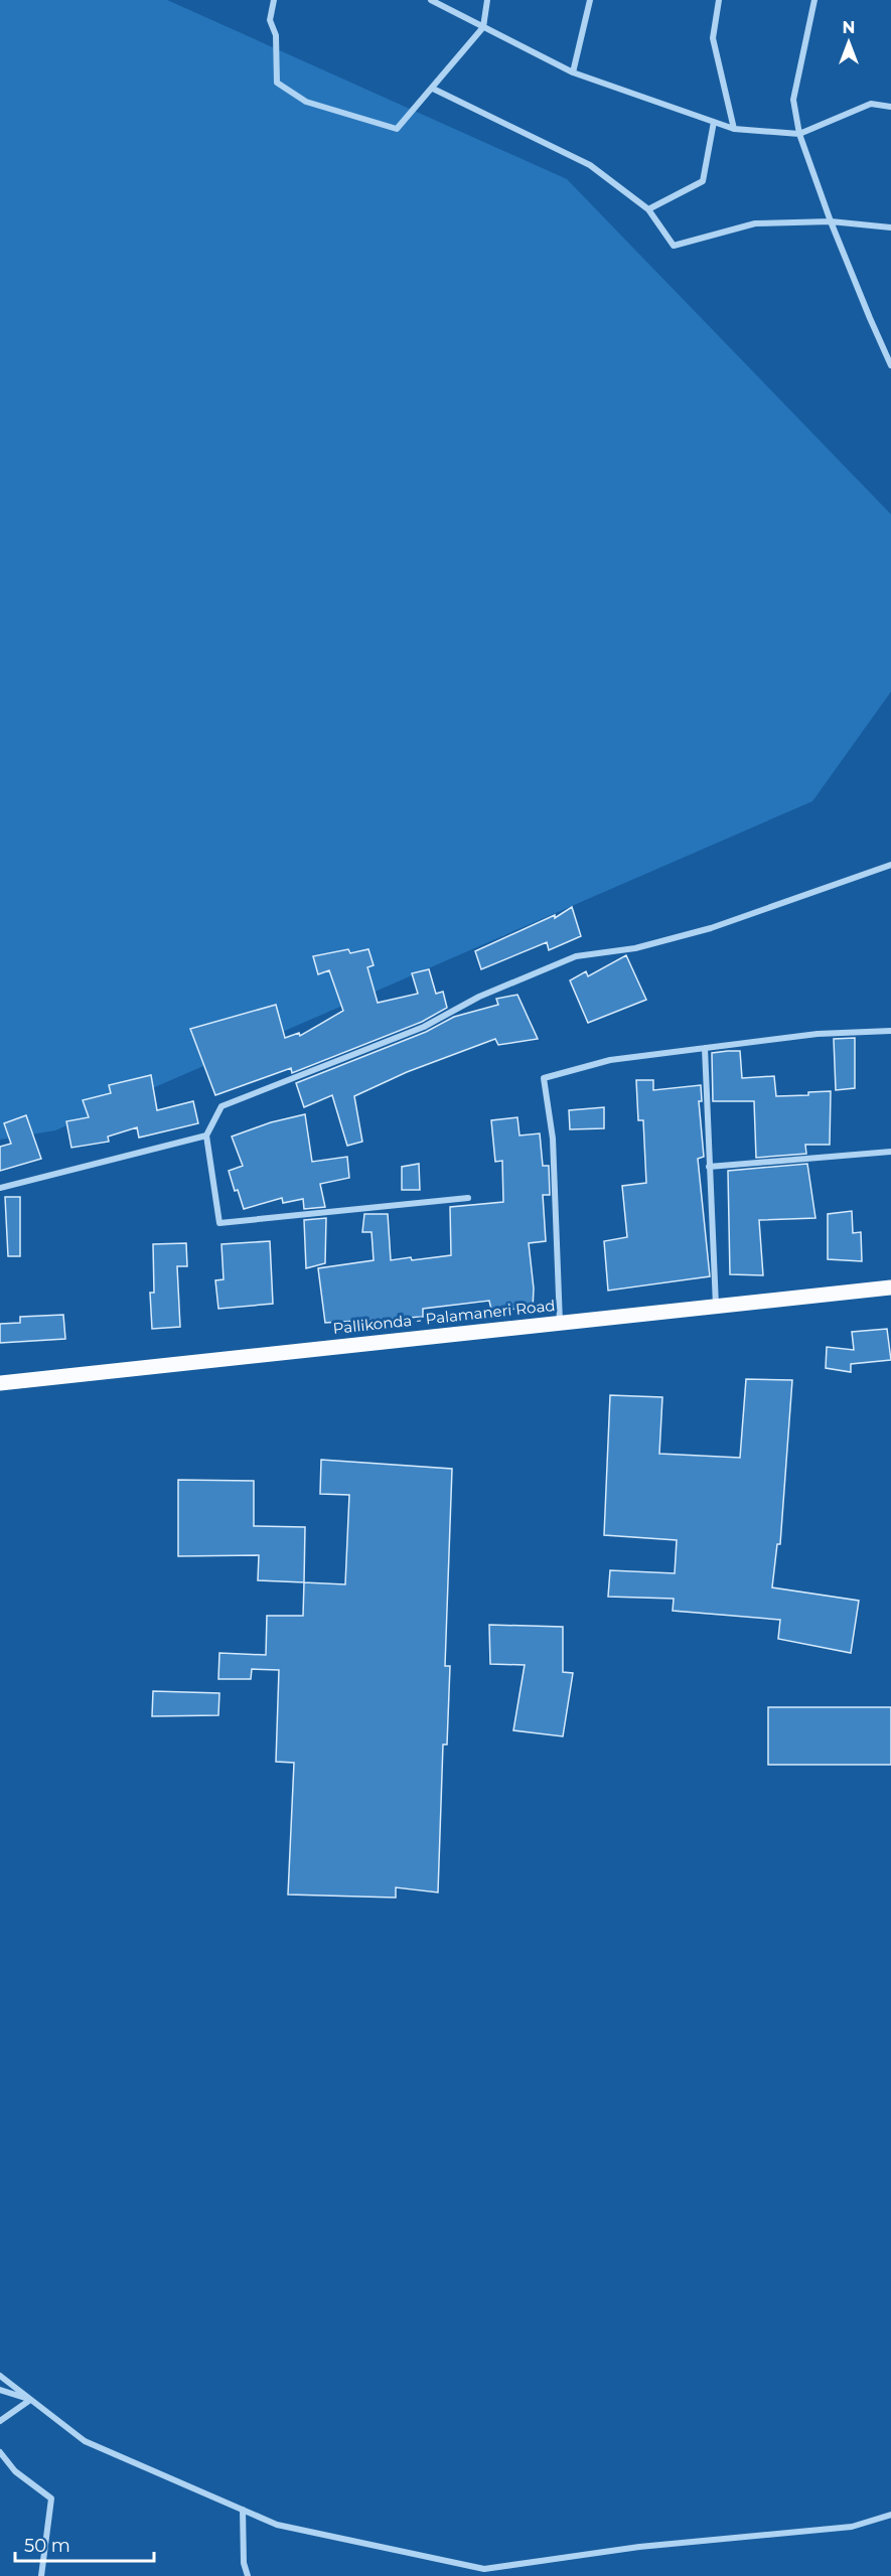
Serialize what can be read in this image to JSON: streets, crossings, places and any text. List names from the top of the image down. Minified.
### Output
{"streets":{"main road":["Pallikonda - Palamaneri Road"]},"scale_bar":"50 m","north":"top"}
